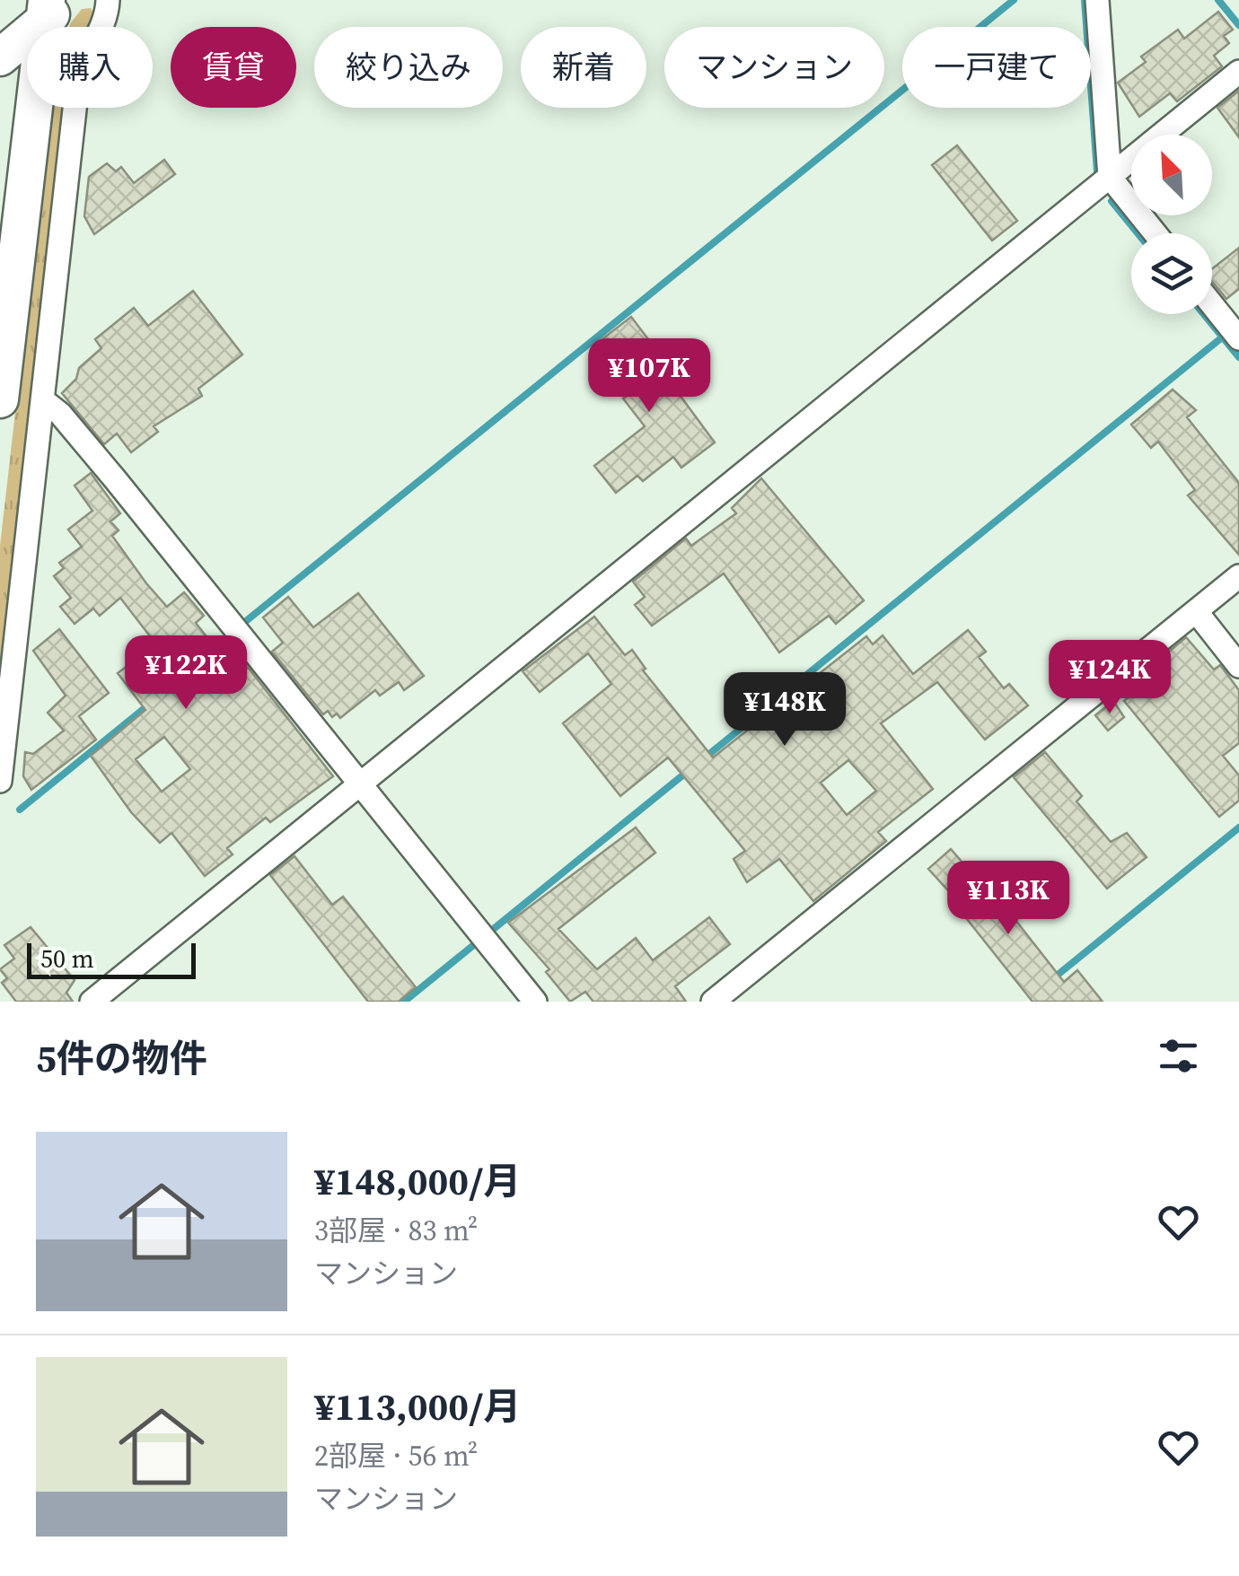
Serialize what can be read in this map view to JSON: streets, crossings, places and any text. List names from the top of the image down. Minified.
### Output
{"scale_bar":"50 m","north":"top left","page":{"chip":["購入","賃貸","絞り込み","新着","マンション","一戸建て"],"price":["¥107K","¥122K","¥124K","¥148K","¥113K"],"scale":"50 m","heading":"5件の物件","list":[{"name":"¥148,000/月","note":"3部屋 · 83 m² · マンション"},{"name":"¥113,000/月","note":"2部屋 · 56 m² · マンション"}]}}
